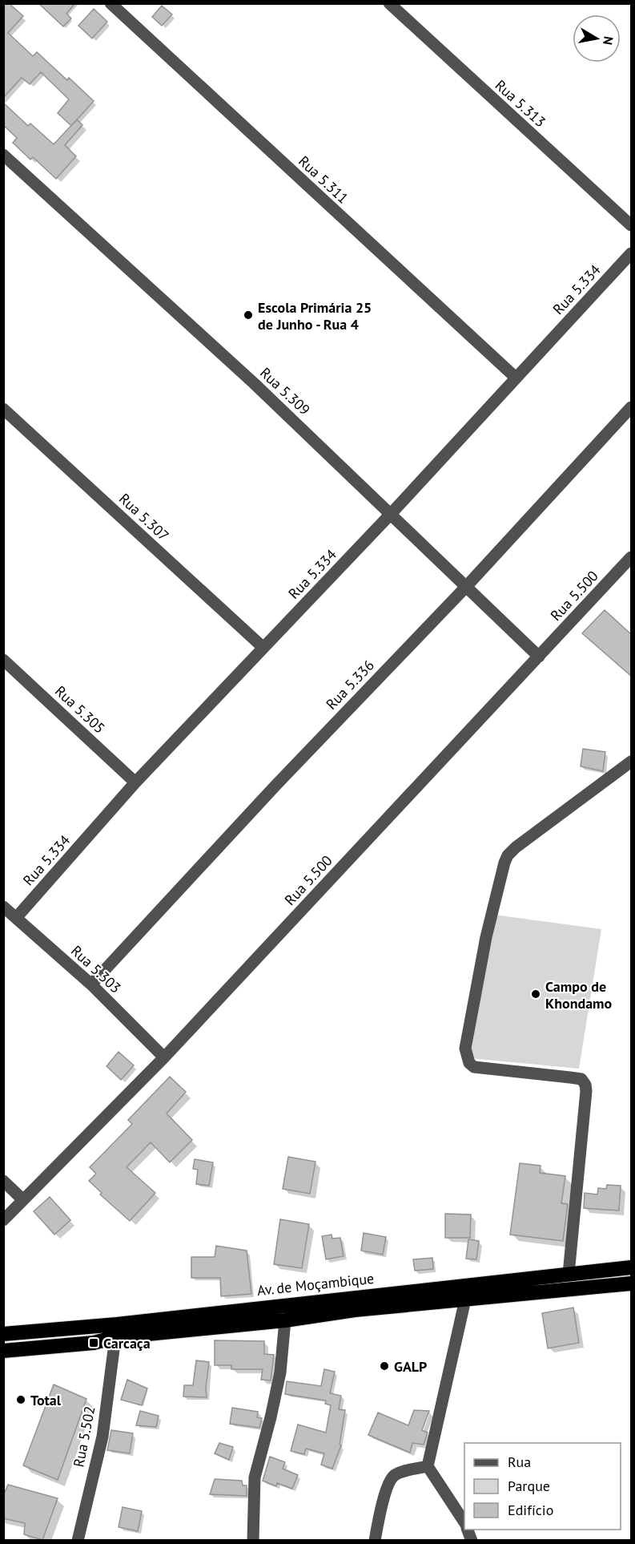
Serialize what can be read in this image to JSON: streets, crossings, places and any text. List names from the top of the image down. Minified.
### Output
{"streets":{"highway":["Av. de Moçambique"],"street":["Rua 5.313","Rua 5.311","Rua 5.334","Rua 5.309","Rua 5.307","Rua 5.500","Rua 5.336","Rua 5.305","Rua 5.303","Rua 5.502"]},"crossings":[["Rua 5.311","Rua 5.334"],["Rua 5.334","Rua 5.309"],["Rua 5.334","Rua 5.307"],["Rua 5.334","Rua 5.305"],["Rua 5.334","Rua 5.303"],["Rua 5.309","Rua 5.500"],["Rua 5.309","Rua 5.336"],["Rua 5.500","Rua 5.303"],["Rua 5.336","Rua 5.303"],["Av. de Moçambique","Rua 5.502"]],"places":{"other":["Escola Primária 25 de Junho - Rua 4","Campo de Khondamo","GALP","Total"],"transit":["Carcaça"]},"legend":["Rua","Parque","Edifício"],"north":"right"}
